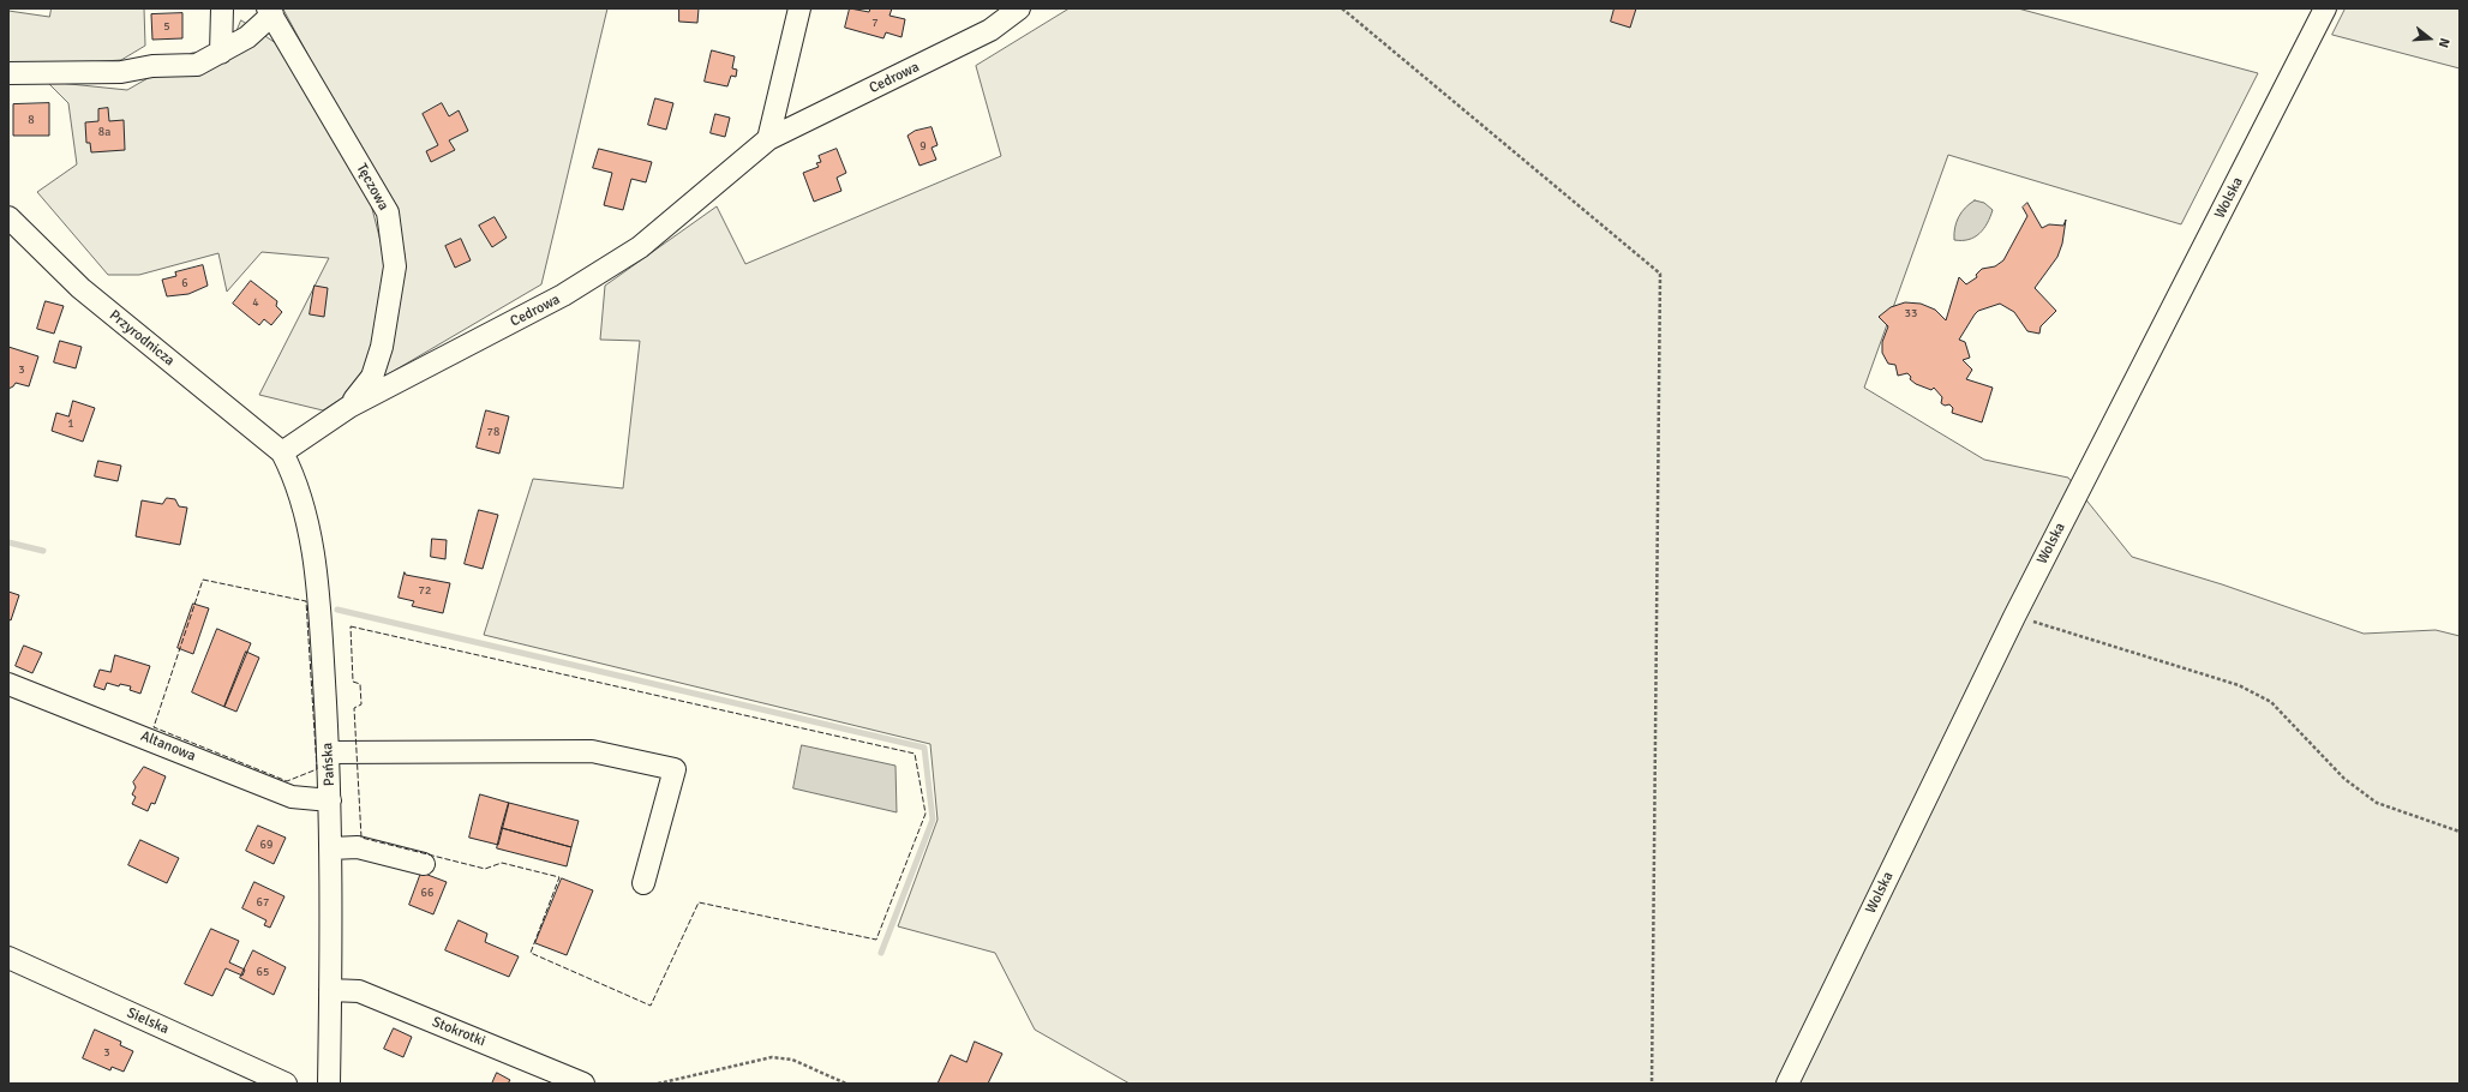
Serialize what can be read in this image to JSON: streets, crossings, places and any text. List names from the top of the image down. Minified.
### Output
{"streets":{"street":["Cedrowa","Tęczowa","Wolska","Przyrodnicza","Altanowa","Pańska","Sielska","Stokrotki"]},"crossings":[["Cedrowa","Tęczowa"],["Cedrowa","Przyrodnicza"],["Cedrowa","Pańska"],["Przyrodnicza","Pańska"],["Altanowa","Pańska"],["Pańska","Stokrotki"]],"house_numbers":["7","5","8","8a","9","6","4","33","3","1","78","72","69","66","67","65","3"],"north":"right"}
